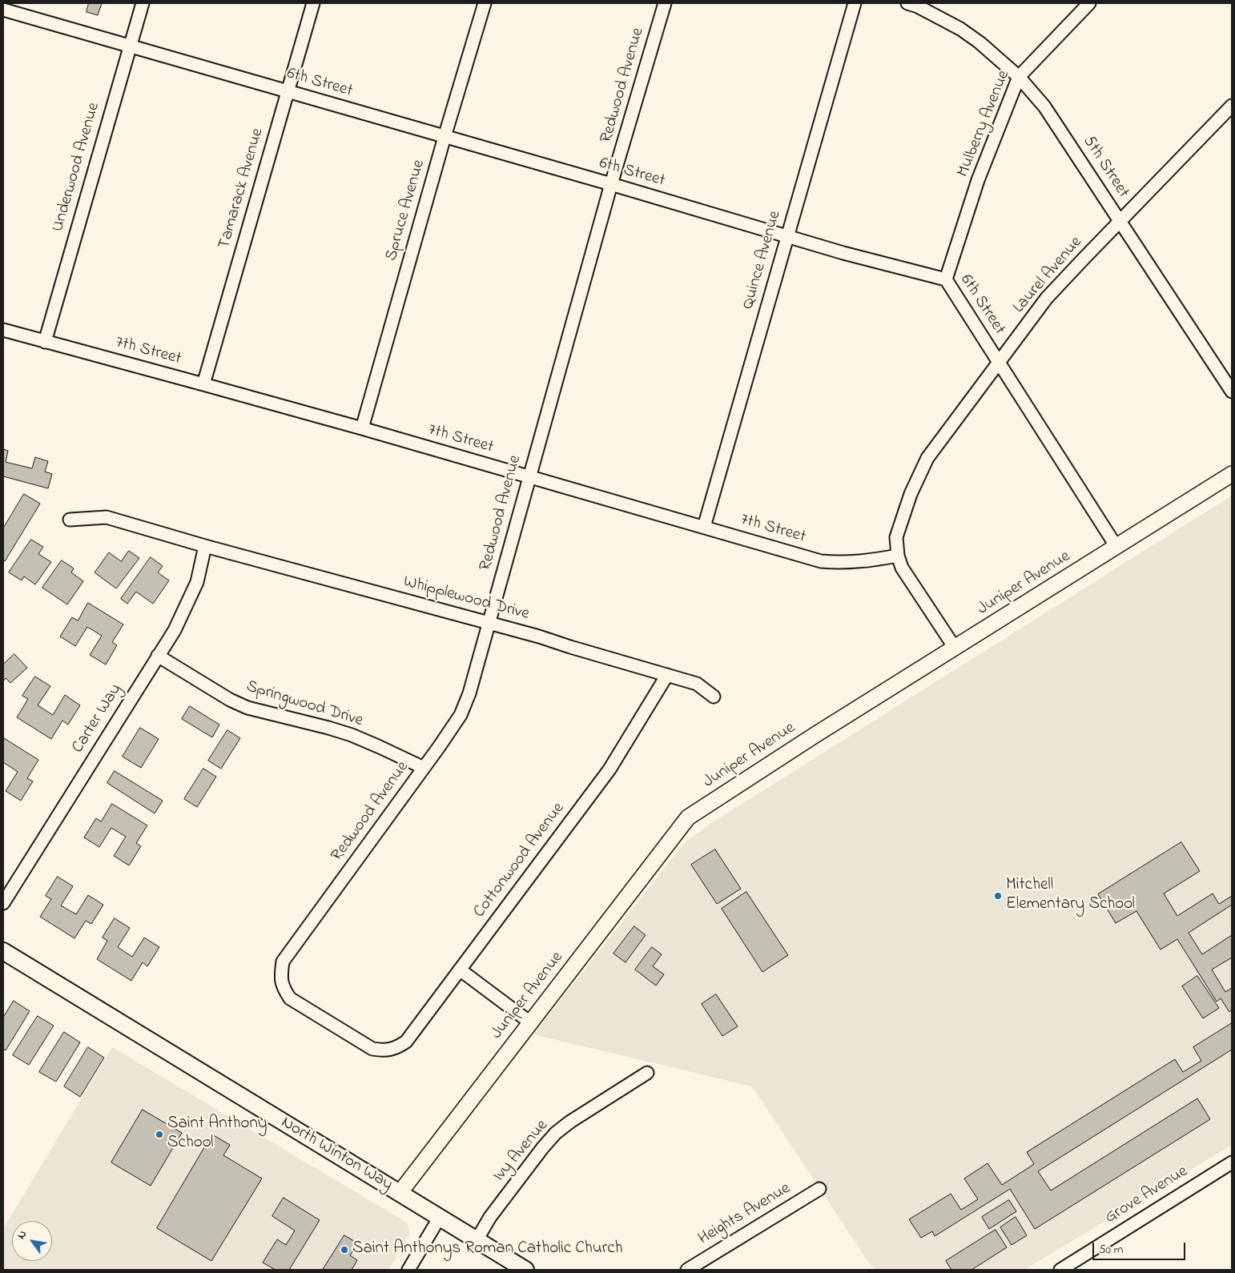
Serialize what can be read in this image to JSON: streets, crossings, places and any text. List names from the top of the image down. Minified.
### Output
{"streets":{"main road":["North Winton Way"],"street":["6th Street","Redwood Avenue","Mulberry Avenue","Underwood Avenue","5th Street","Tamarack Avenue","Spruce Avenue","Quince Avenue","Laurel Avenue","7th Street","Juniper Avenue","Whipplewood Drive","Springwood Drive","Carter Way","Cottonwood Avenue","Ivy Avenue","Grove Avenue","Heights Avenue"]},"crossings":[["6th Street","Redwood Avenue"],["6th Street","Mulberry Avenue"],["6th Street","Underwood Avenue"],["6th Street","Tamarack Avenue"],["6th Street","Spruce Avenue"],["6th Street","Quince Avenue"],["6th Street","Laurel Avenue"],["6th Street","Juniper Avenue"],["Redwood Avenue","7th Street"],["Redwood Avenue","Whipplewood Drive"],["Redwood Avenue","Springwood Drive"],["Redwood Avenue","Cottonwood Avenue"],["Mulberry Avenue","5th Street"],["Underwood Avenue","7th Street"],["5th Street","Laurel Avenue"],["Tamarack Avenue","7th Street"],["Spruce Avenue","7th Street"],["Quince Avenue","7th Street"],["Laurel Avenue","7th Street"],["Juniper Avenue","North Winton Way"],["Whipplewood Drive","Carter Way"],["Whipplewood Drive","Cottonwood Avenue"],["Springwood Drive","Carter Way"],["Ivy Avenue","North Winton Way"]],"places":["Mitchell Elementary School","Saint Anthony School","Saint Anthonys Roman Catholic Church"],"scale_bar":"50 m","north":"top left"}
